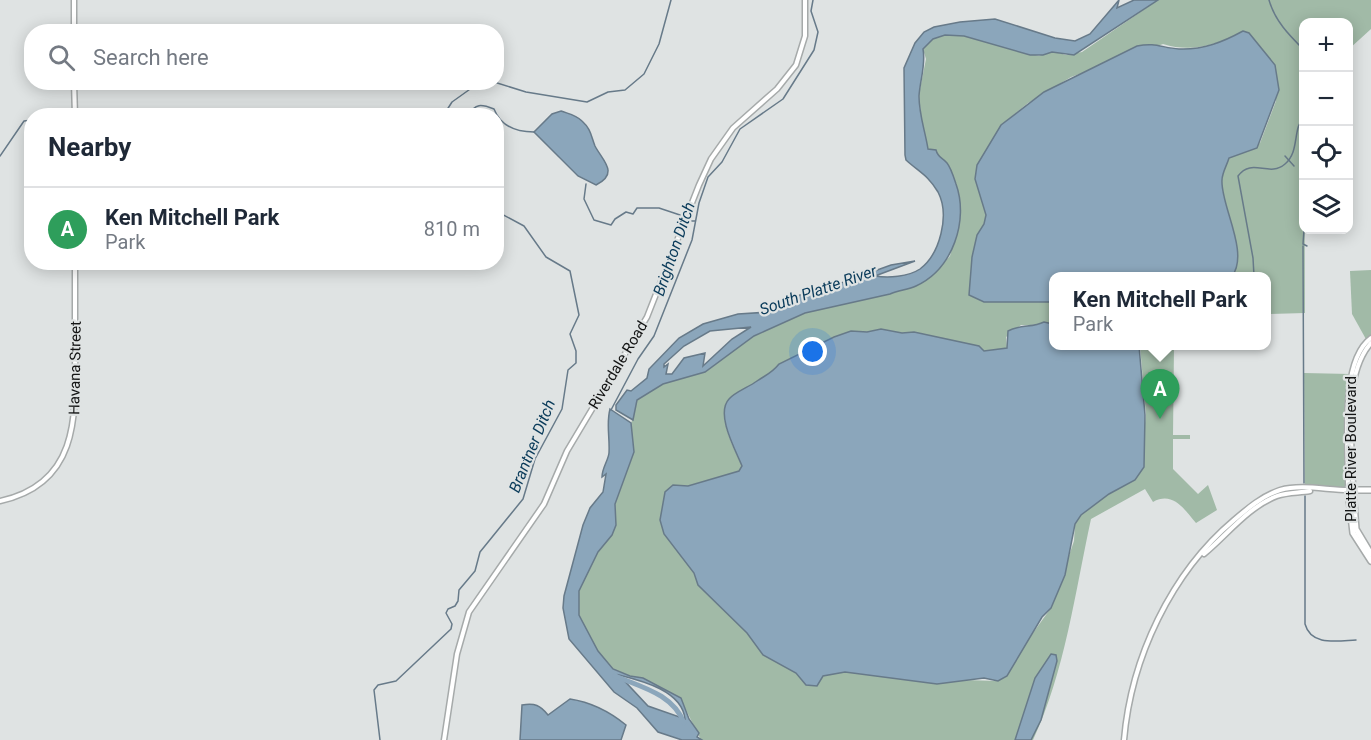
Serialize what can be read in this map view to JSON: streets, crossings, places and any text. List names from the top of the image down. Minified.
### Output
{"streets":{"main road":["Platte River Boulevard"],"street":["Riverdale Road","Havana Street"]},"water":["Brighton Ditch","South Platte River","Brantner Ditch"],"page":{"map_buttons":["+","−"],"search":"Search here","heading":"Nearby","list":[{"mark":"A","name":"Ken Mitchell Park","note":"Park","value":"810 m"}],"popup":["Ken Mitchell Park","Park"],"pins":"A"}}
